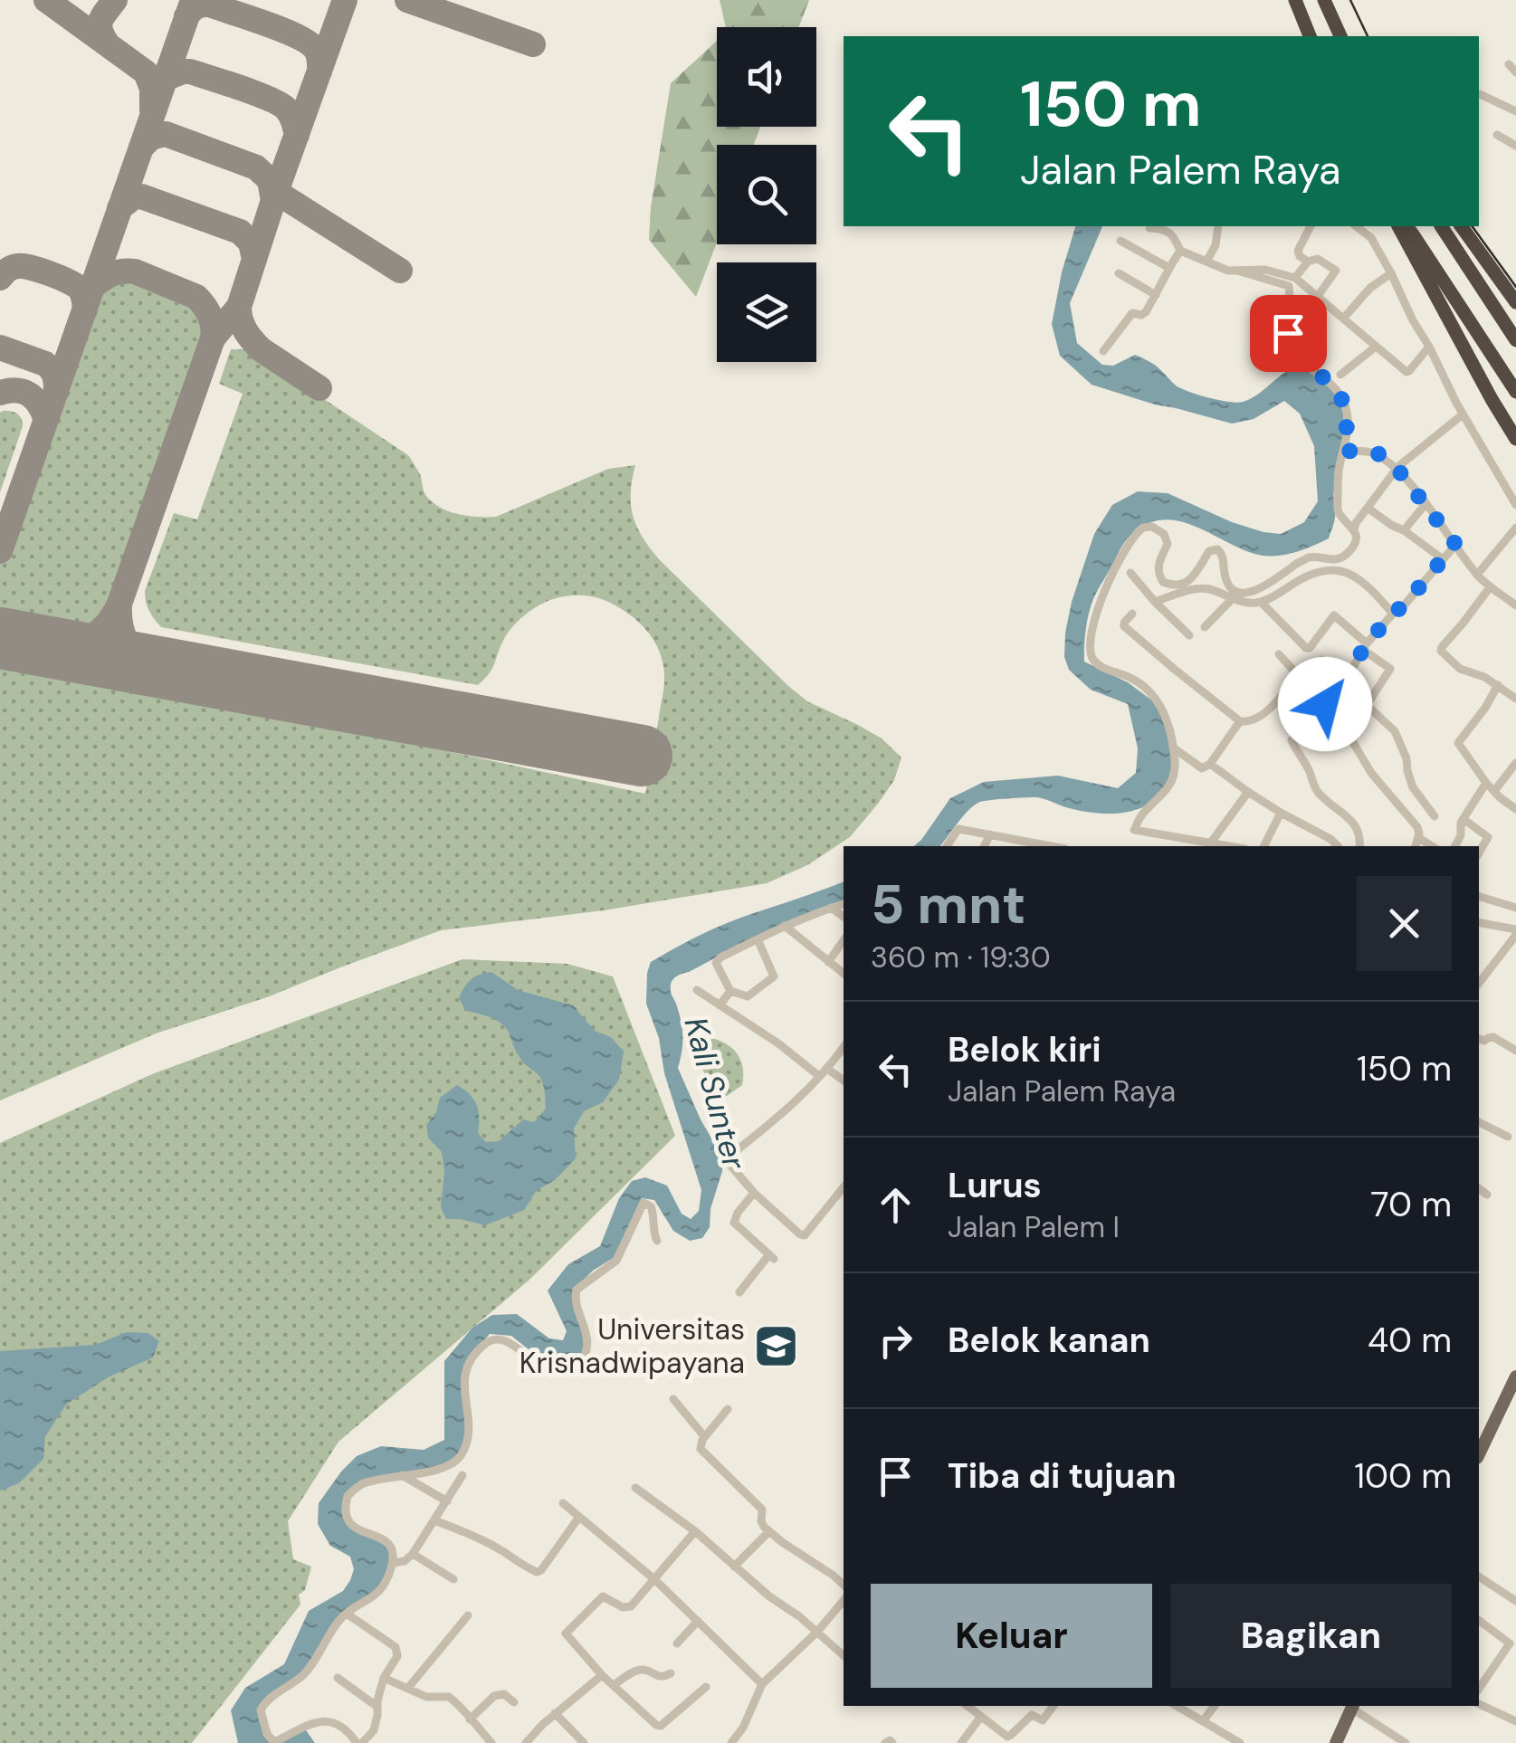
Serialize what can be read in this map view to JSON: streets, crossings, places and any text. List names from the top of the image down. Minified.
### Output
{"water":["Kali Sunter"],"places":{"school or university":["Universitas Krisnadwipayana"]},"page":{"turn":["150 m","Jalan Palem Raya"],"heading":["5 mnt","360 m · 19:30"],"list":[{"name":"Belok kiri","note":"Jalan Palem Raya","value":"150 m"},{"name":"Lurus","note":"Jalan Palem I","value":"70 m"},{"name":"Belok kanan","value":"40 m"},{"name":"Tiba di tujuan","value":"100 m"}],"buttons":["Keluar","Bagikan"]}}
